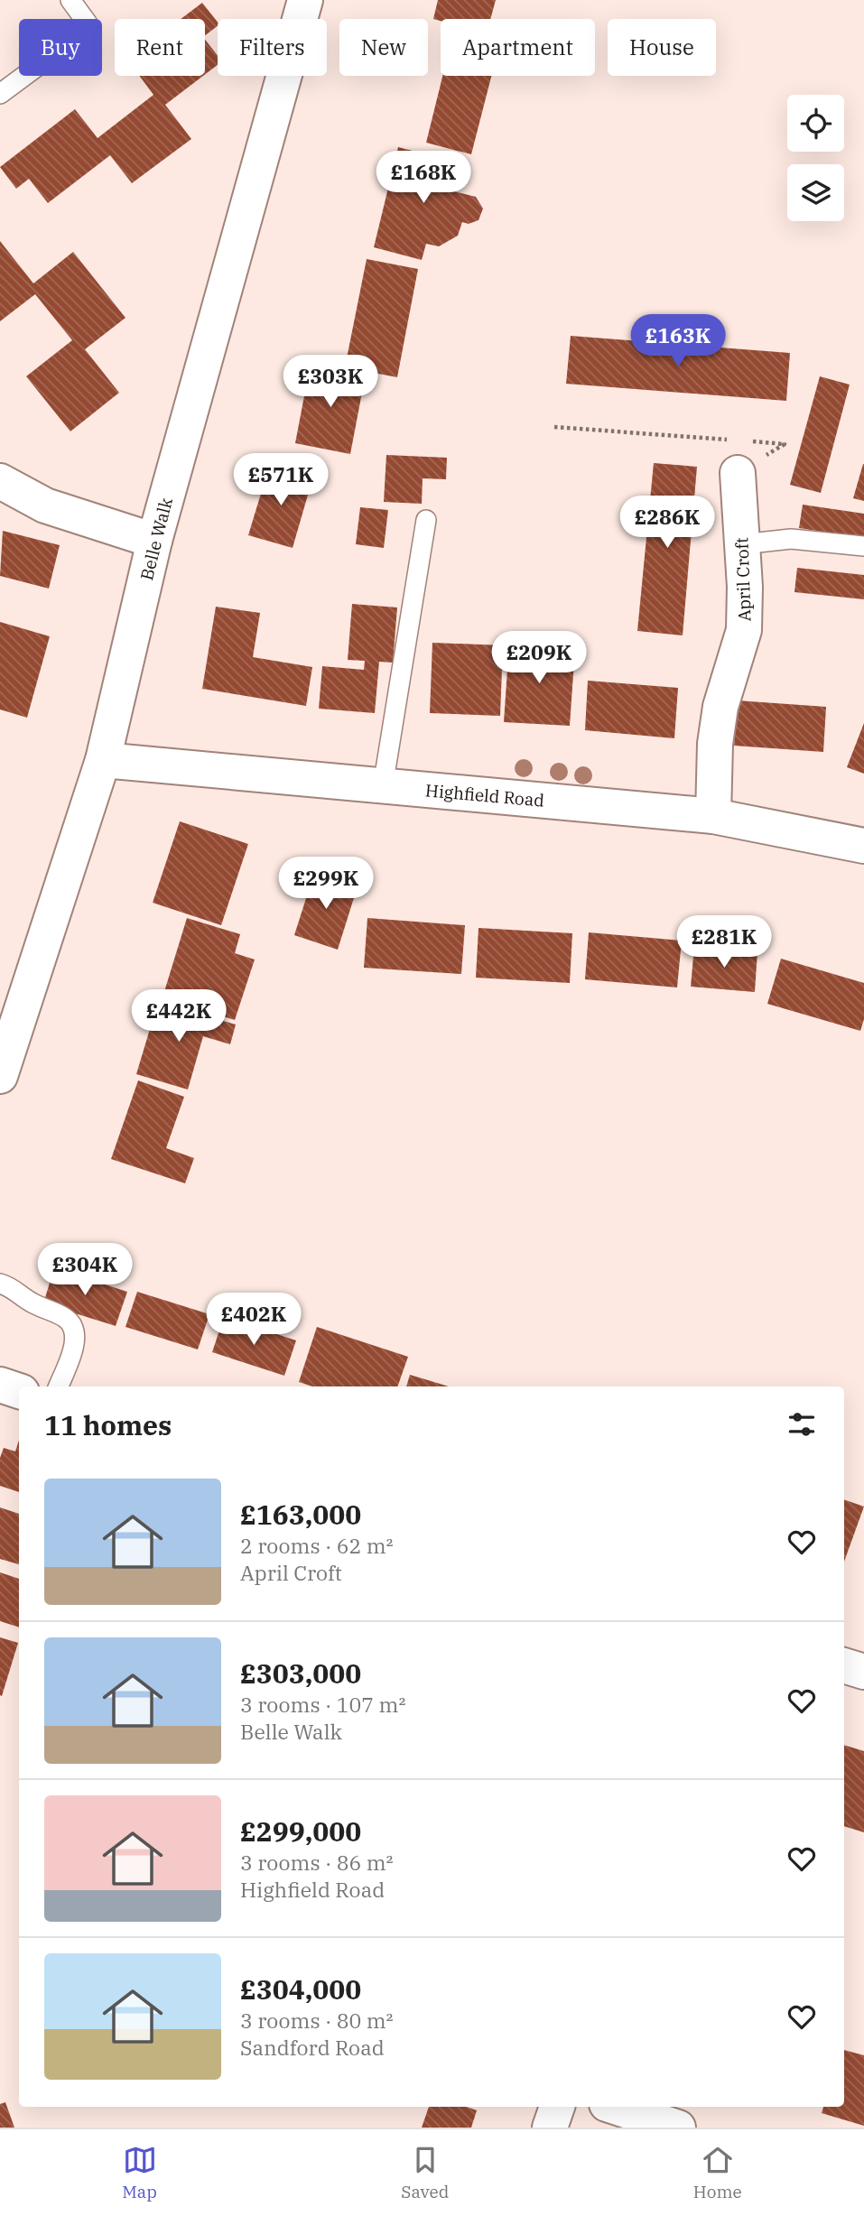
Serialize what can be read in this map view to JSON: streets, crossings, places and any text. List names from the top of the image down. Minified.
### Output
{"streets":{"street":["Belle Walk","April Croft","Highfield Road"]},"crossings":[["Belle Walk","Highfield Road"],["April Croft","Highfield Road"]],"page":{"chip":["Buy","Rent","Filters","New","Apartment","House"],"price":["£168K","£163K","£303K","£571K","£286K","£209K","£299K","£281K","£442K","£304K","£402K"],"heading":"11 homes","list":[{"name":"£163,000","note":"2 rooms · 62 m² · April Croft"},{"name":"£303,000","note":"3 rooms · 107 m² · Belle Walk"},{"name":"£299,000","note":"3 rooms · 86 m² · Highfield Road"},{"name":"£304,000","note":"3 rooms · 80 m² · Sandford Road"}],"tabs":["Map","Saved","Home"]}}
